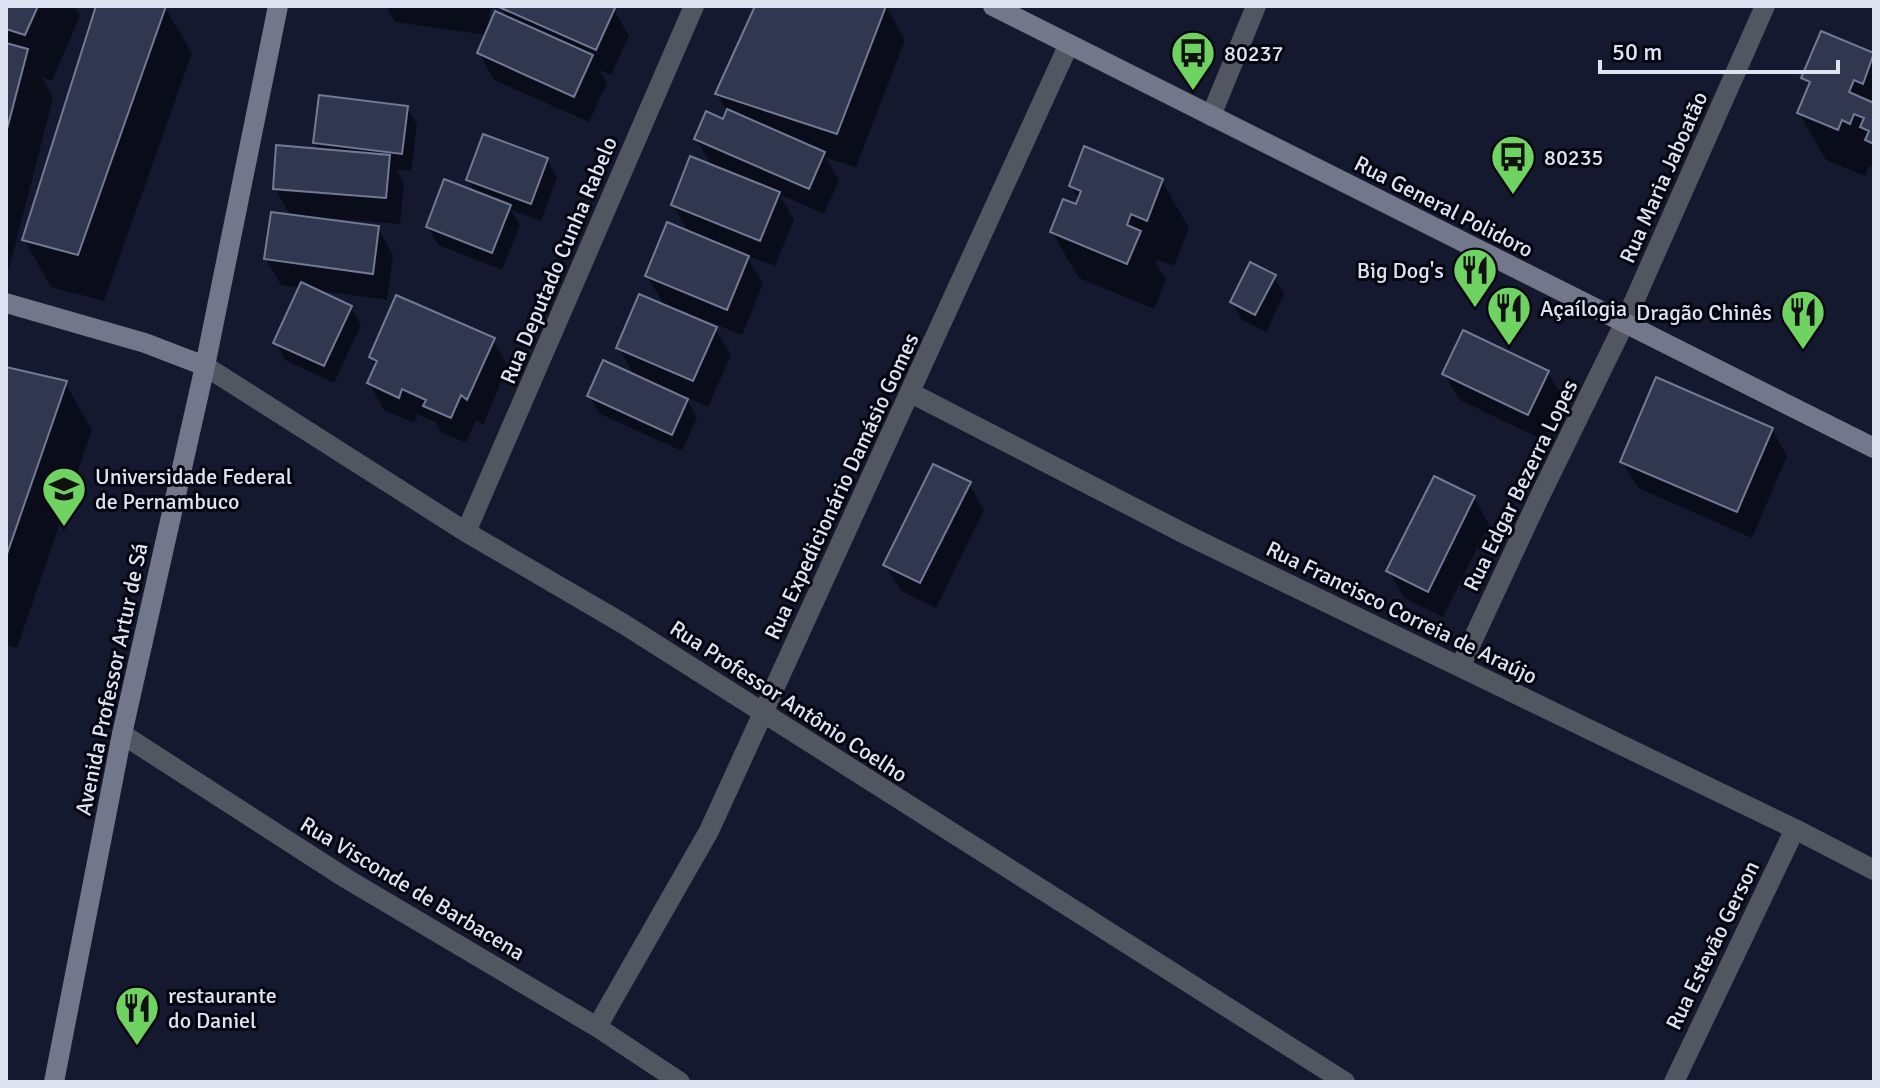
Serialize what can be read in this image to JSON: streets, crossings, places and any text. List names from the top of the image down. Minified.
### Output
{"streets":{"street":["Rua Maria Jaboatão","Rua General Polidoro","Rua Deputado Cunha Rabelo","Rua Edgar Bezerra Lopes","Rua Expedicionário Damásio Gomes","Rua Francisco Correia de Araújo","Avenida Professor Artur de Sá","Rua Professor Antônio Coelho","Rua Visconde de Barbacena","Rua Estevão Gerson"]},"crossings":[["Rua Maria Jaboatão","Rua General Polidoro"],["Rua Maria Jaboatão","Rua Edgar Bezerra Lopes"],["Rua General Polidoro","Rua Edgar Bezerra Lopes"],["Rua General Polidoro","Rua Expedicionário Damásio Gomes"],["Rua Deputado Cunha Rabelo","Rua Professor Antônio Coelho"],["Rua Edgar Bezerra Lopes","Rua Francisco Correia de Araújo"],["Rua Expedicionário Damásio Gomes","Rua Francisco Correia de Araújo"],["Rua Expedicionário Damásio Gomes","Rua Professor Antônio Coelho"],["Rua Expedicionário Damásio Gomes","Rua Visconde de Barbacena"],["Rua Francisco Correia de Araújo","Rua Estevão Gerson"],["Avenida Professor Artur de Sá","Rua Professor Antônio Coelho"],["Avenida Professor Artur de Sá","Rua Visconde de Barbacena"]],"places":{"bus stop":["80237","80235"],"restaurant":["Big Dog's","Açaílogia","Dragão Chinês","restaurante do Daniel"],"school or university":["Universidade Federal de Pernambuco"]},"scale_bar":"50 m"}
